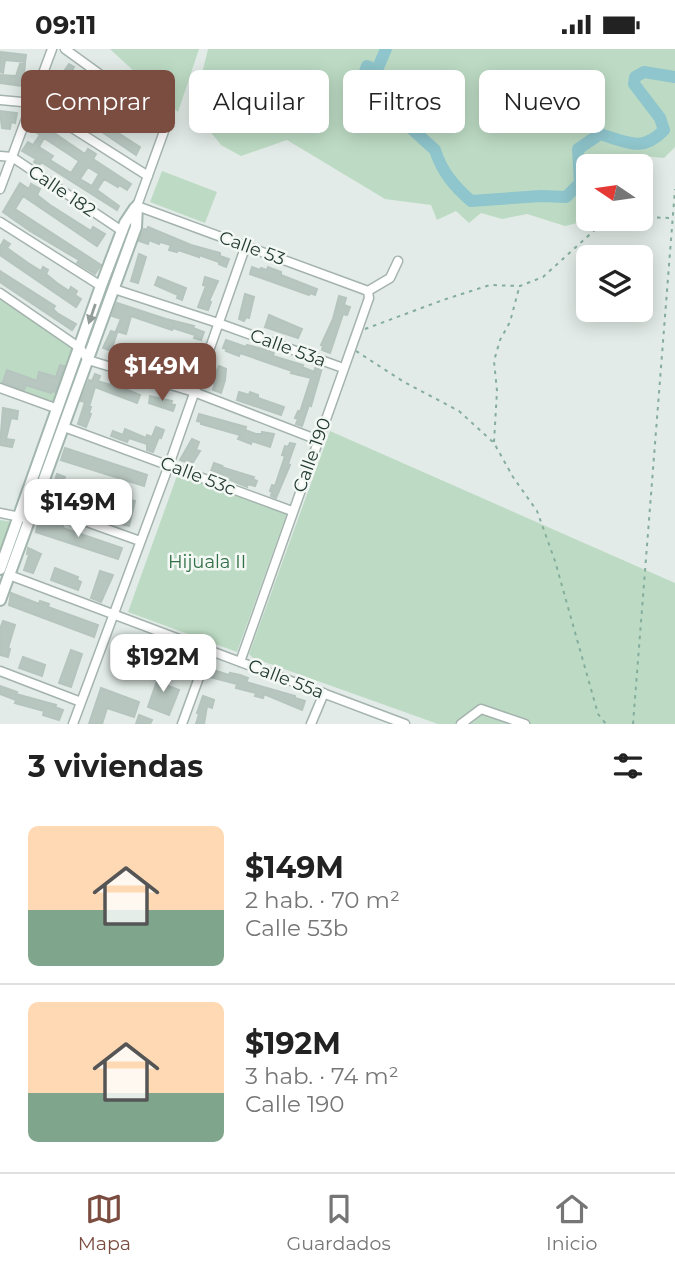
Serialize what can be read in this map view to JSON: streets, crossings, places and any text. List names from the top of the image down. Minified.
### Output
{"streets":{"street":["Calle 182","Calle 53","Calle 53a","Calle 190","Calle 53c","Calle 55a"]},"crossings":[["Calle 53","Calle 190"],["Calle 53a","Calle 190"],["Calle 190","Calle 53c"],["Calle 190","Calle 55a"]],"parks":["Hijuala II"],"north":"left","page":{"status":"09:11","chip":["Comprar","Alquilar","Filtros","Nuevo"],"price":["$149M","$149M","$192M"],"heading":"3 viviendas","list":[{"name":"$149M","note":"2 hab. · 70 m² · Calle 53b"},{"name":"$192M","note":"3 hab. · 74 m² · Calle 190"}],"tabs":["Mapa","Guardados","Inicio"]}}
